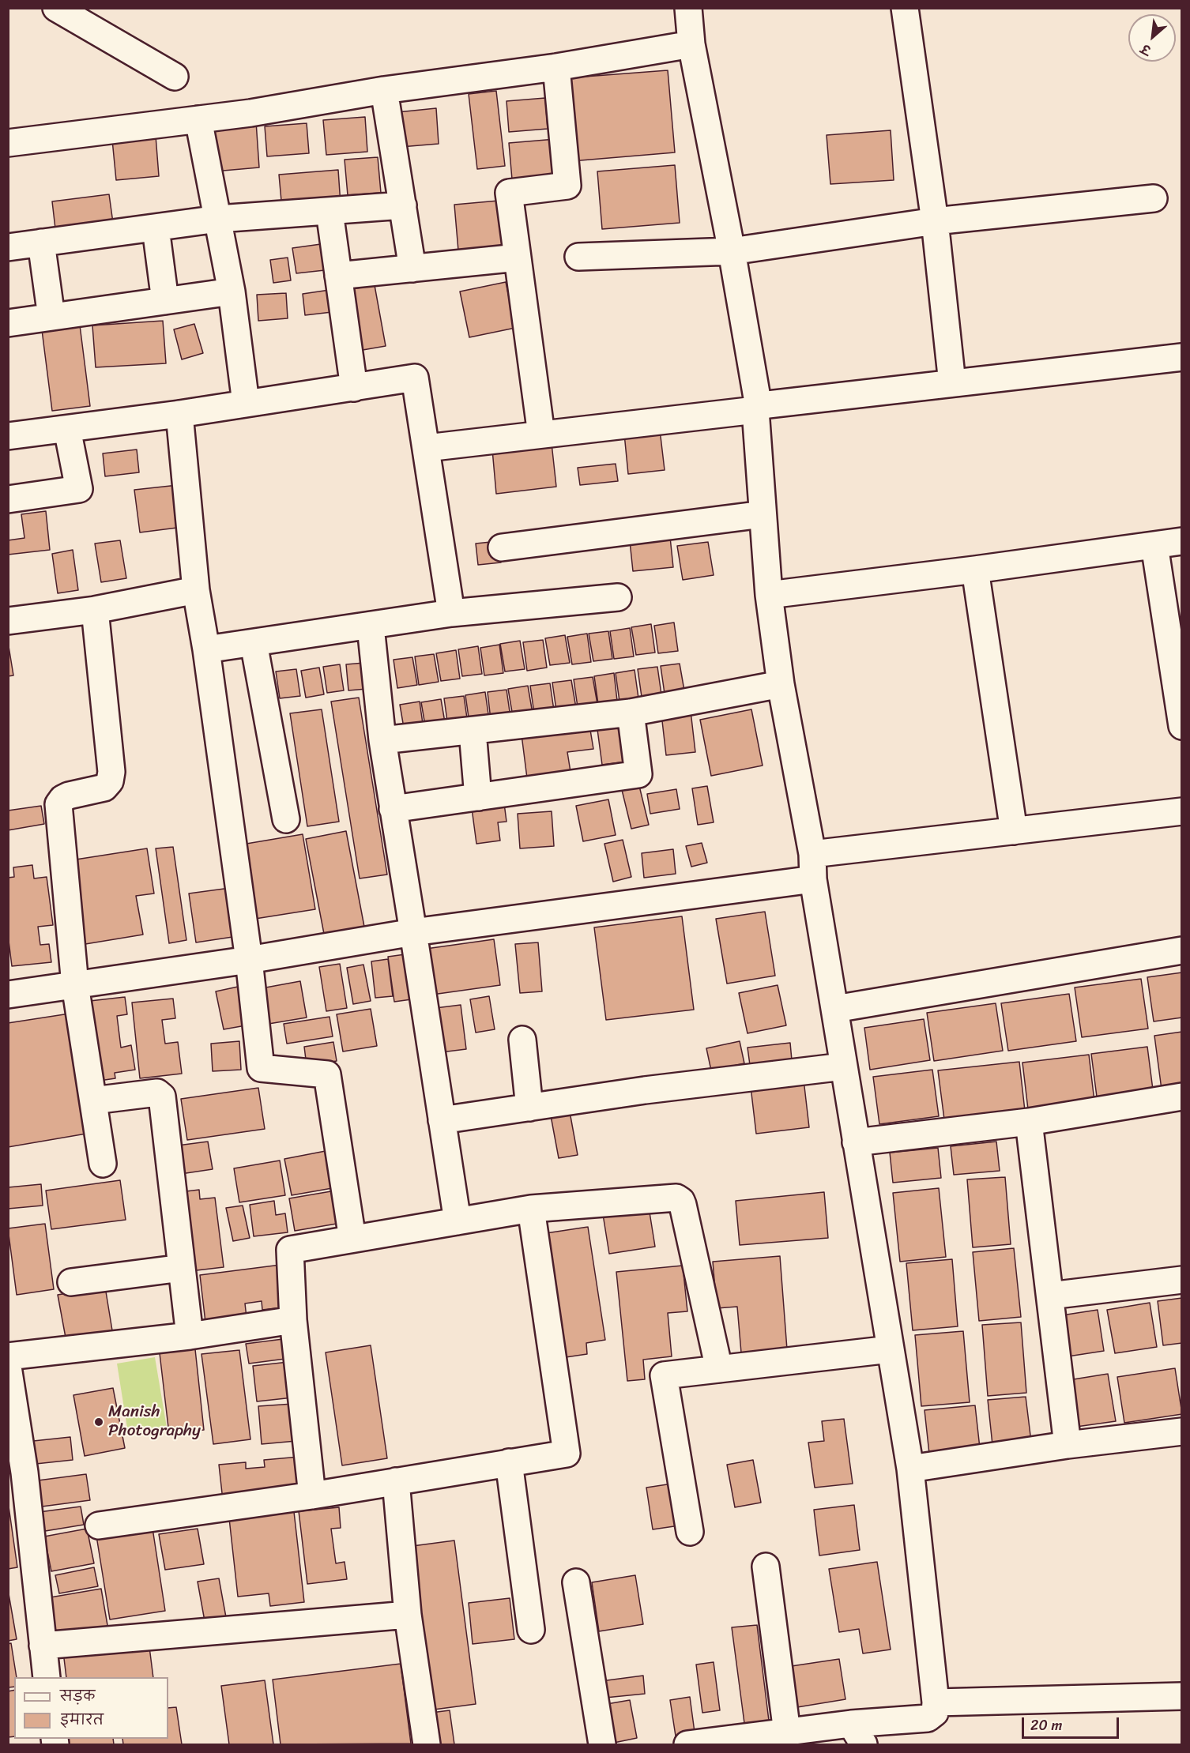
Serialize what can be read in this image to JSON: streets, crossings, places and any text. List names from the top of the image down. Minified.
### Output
{"places":["Manish Photography"],"legend":["सड़क","इमारत"],"scale_bar":"20 m","north":"bottom left"}
